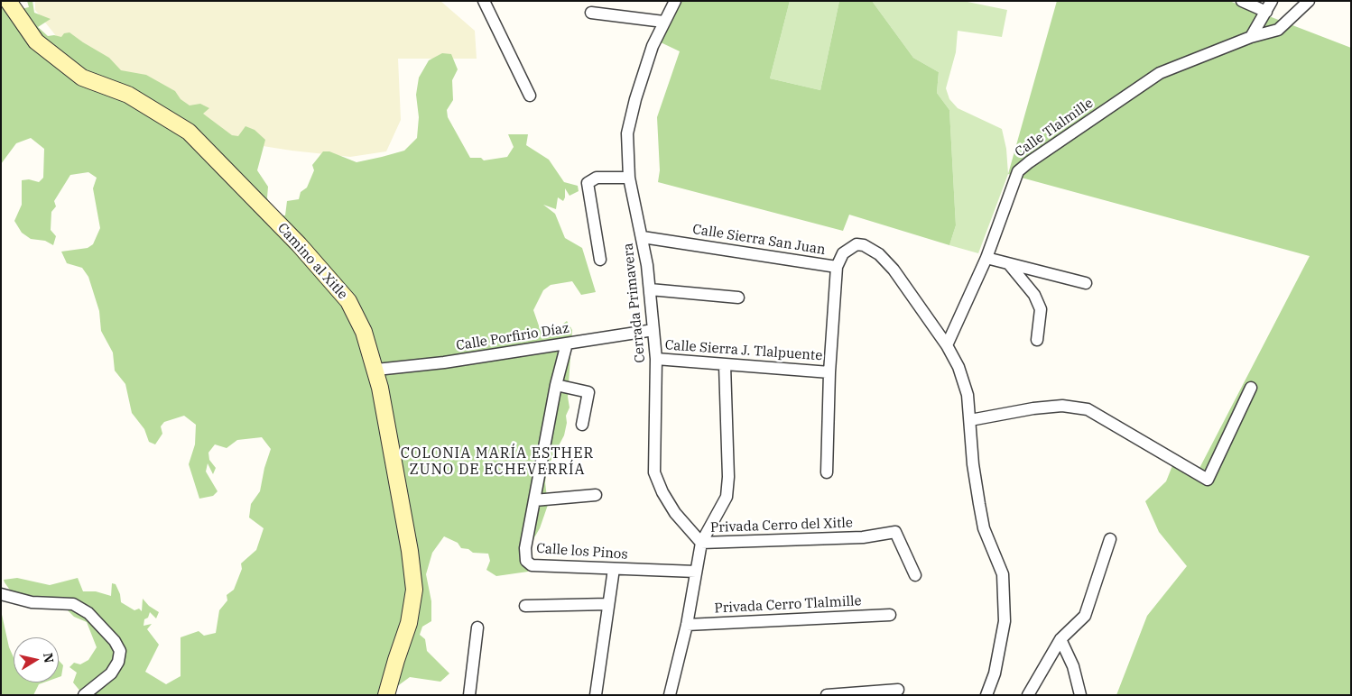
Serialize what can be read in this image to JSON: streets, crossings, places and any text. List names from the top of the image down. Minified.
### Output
{"streets":{"street":["Calle Tlalmille","Calle Sierra San Juan","Camino al Xitle","Cerrada Primavera","Calle Porfirio Díaz","Calle Sierra J. Tlalpuente","Privada Cerro del Xitle","Calle los Pinos","Privada Cerro Tlalmille"]},"crossings":[["Calle Tlalmille","Calle Sierra San Juan"],["Calle Sierra San Juan","Cerrada Primavera"],["Camino al Xitle","Calle Porfirio Díaz"],["Cerrada Primavera","Calle Porfirio Díaz"],["Cerrada Primavera","Calle Sierra J. Tlalpuente"],["Cerrada Primavera","Privada Cerro del Xitle"],["Calle Porfirio Díaz","Calle los Pinos"]],"districts":["COLONIA MARÍA ESTHER ZUNO DE ECHEVERRÍA"],"north":"right"}
